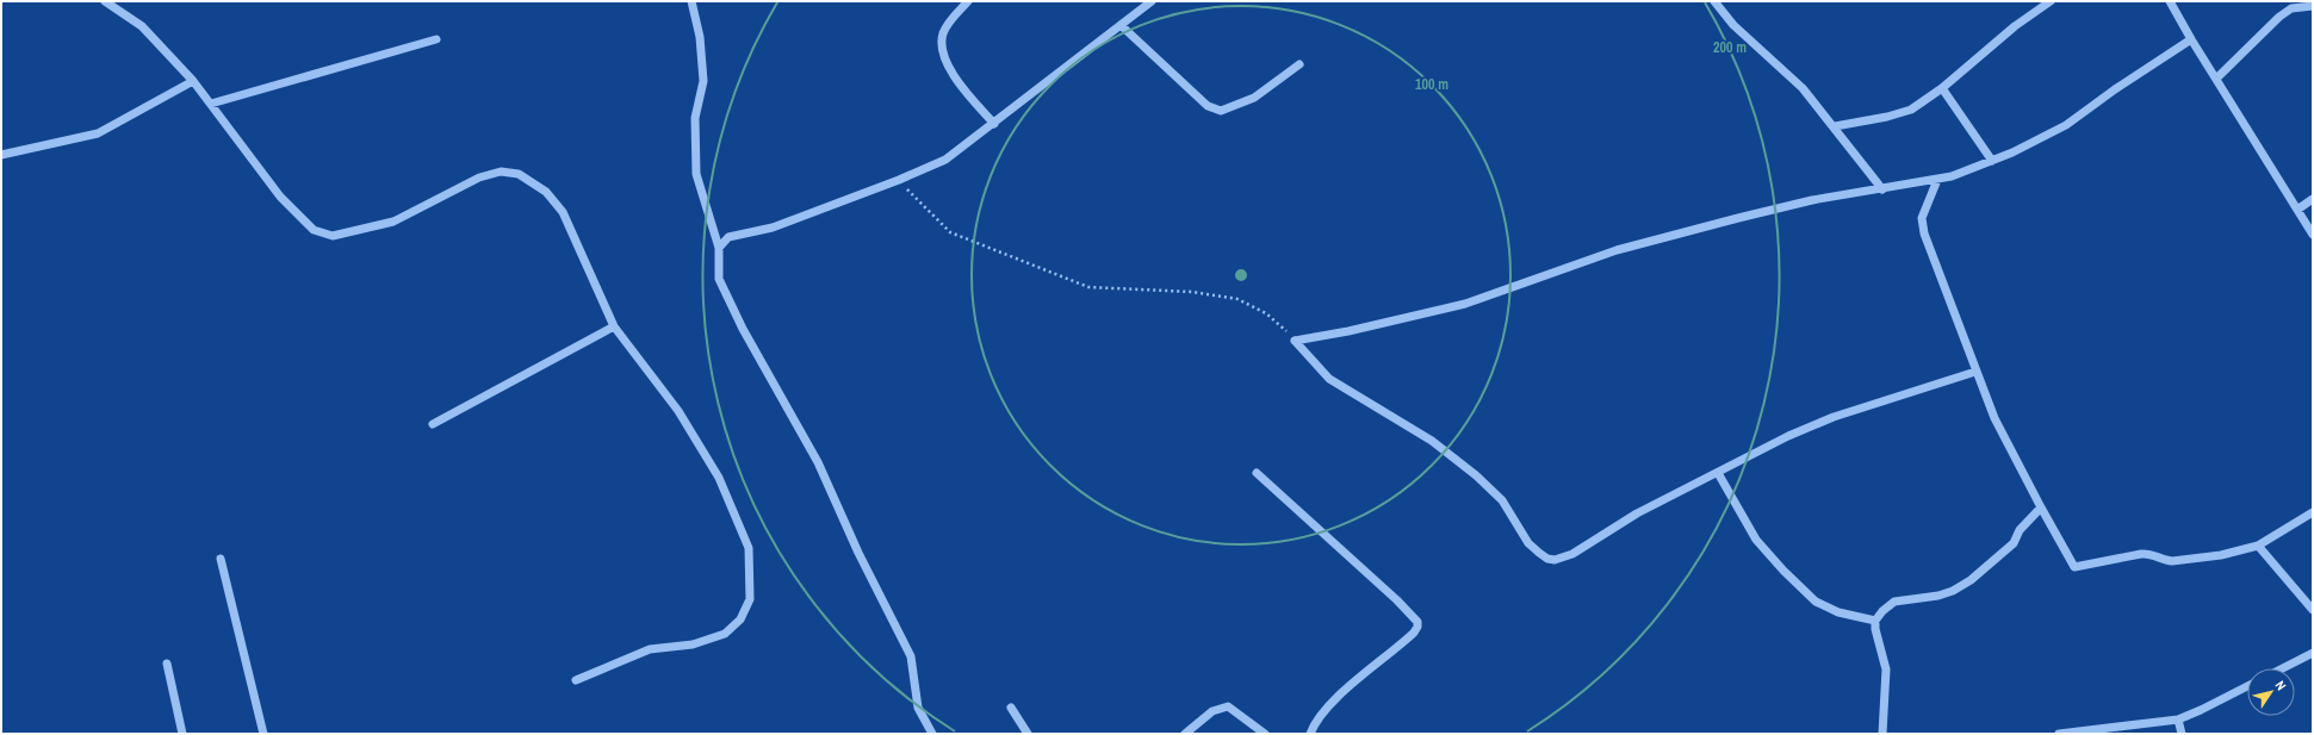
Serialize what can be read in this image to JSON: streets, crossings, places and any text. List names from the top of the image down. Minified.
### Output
{"north":"top right","rings":["200 m","100 m"]}
